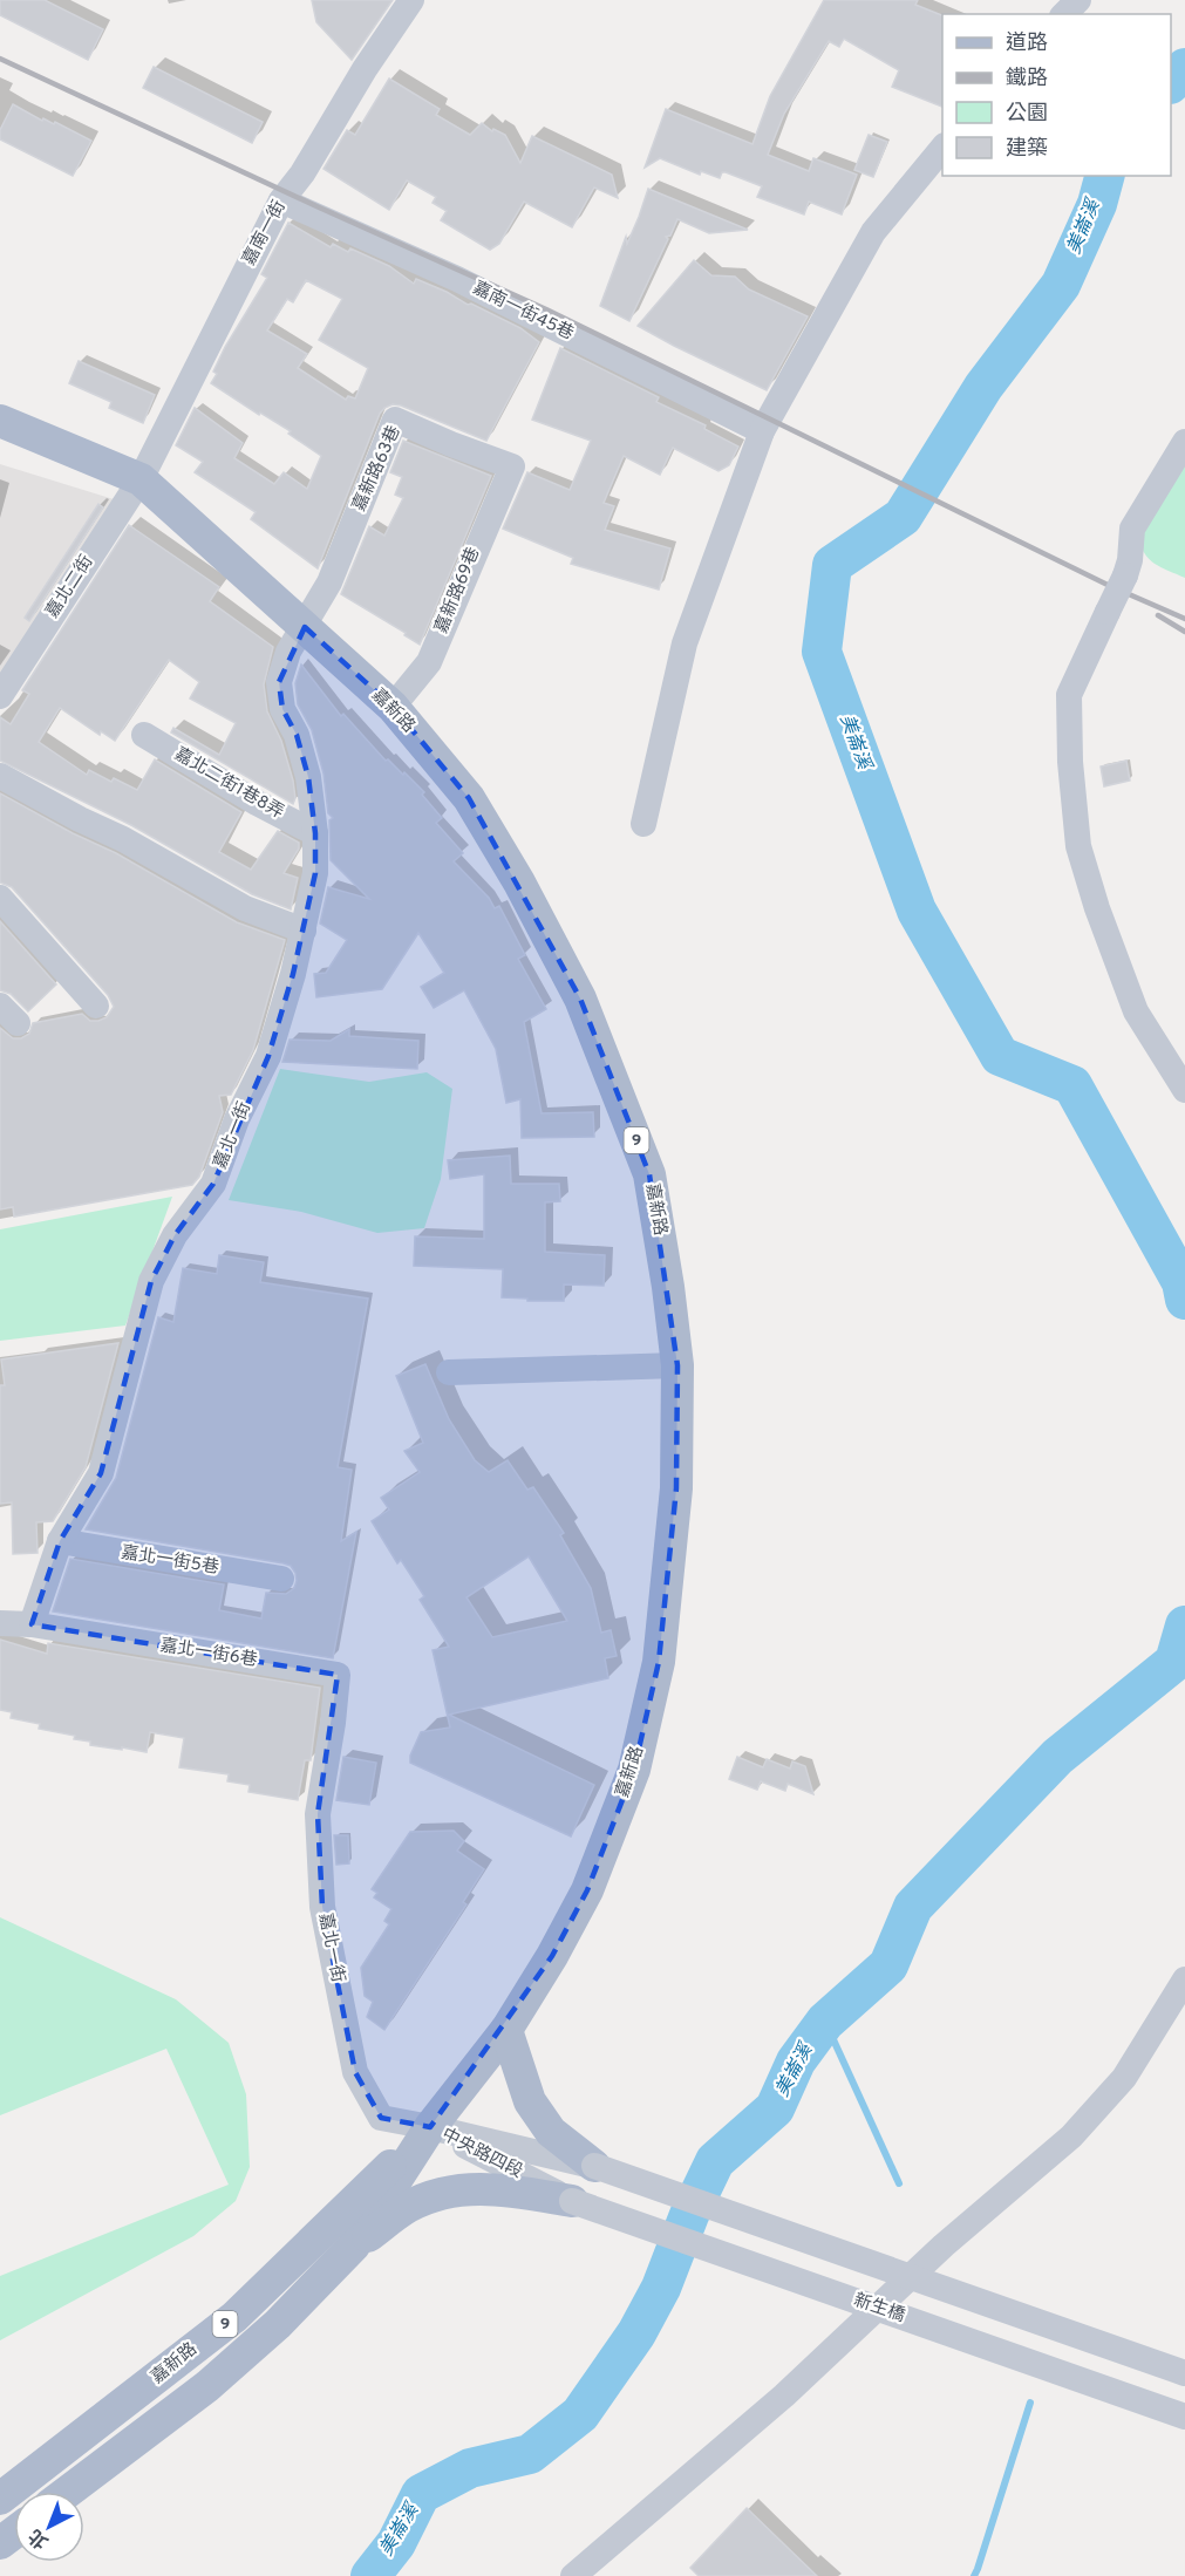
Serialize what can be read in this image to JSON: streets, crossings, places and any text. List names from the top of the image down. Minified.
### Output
{"streets":{"main road":["嘉新路","9"],"street":["嘉南一街","嘉南一街45巷","嘉新路63巷","嘉北二街","嘉新路69巷","嘉北二街1巷8弄","嘉北一街","嘉北一街5巷","嘉北一街6巷","中央路四段","新生橋"]},"crossings":[["嘉南一街","嘉南一街45巷"],["嘉南一街","嘉北二街"],["嘉南一街","嘉新路"],["嘉新路63巷","嘉新路69巷"],["嘉新路63巷","嘉新路"],["嘉新路63巷","嘉北一街"],["嘉北二街","嘉新路"],["嘉新路69巷","嘉新路"],["嘉新路","嘉北一街"],["嘉新路","中央路四段"],["嘉北二街1巷8弄","嘉北一街"],["嘉北一街","嘉北一街5巷"],["嘉北一街","嘉北一街6巷"],["嘉北一街","中央路四段"],["中央路四段","新生橋"]],"water":["美崙溪"],"legend":["道路","鐵路","公園","建築"],"north":"bottom left"}
